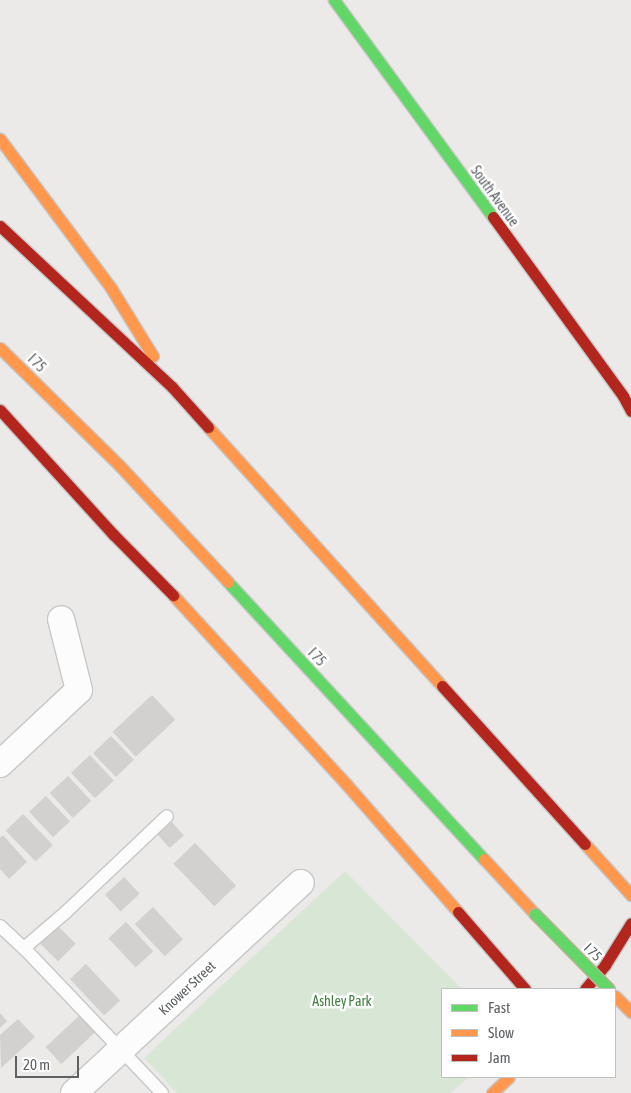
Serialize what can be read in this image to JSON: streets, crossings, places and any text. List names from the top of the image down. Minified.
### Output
{"streets":{"main road":["South Avenue","I 75"],"street":["Knower Street"]},"parks":["Ashley Park"],"legend":["Fast","Slow","Jam"],"scale_bar":"20 m"}
